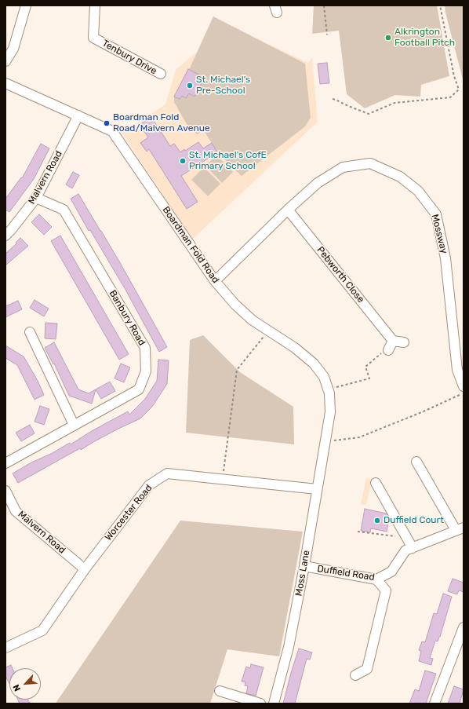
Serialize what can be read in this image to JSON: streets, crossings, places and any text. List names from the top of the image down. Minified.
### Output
{"streets":{"street":["Tenbury Drive","Malvern Road","Mossway","Boardman Fold Road","Pebworth Close","Banbury Road","Worcester Road","Moss Lane","Duffield Road"]},"crossings":[["Malvern Road","Boardman Fold Road"],["Malvern Road","Banbury Road"],["Malvern Road","Worcester Road"],["Mossway","Boardman Fold Road"],["Mossway","Pebworth Close"],["Boardman Fold Road","Moss Lane"],["Worcester Road","Moss Lane"],["Moss Lane","Duffield Road"]],"places":["Alkrington Football Pitch","St. Michael's Pre-School","Boardman Fold Road/Malvern Avenue","St. Michael's CofE Primary School","Duffield Court"],"north":"bottom left"}
